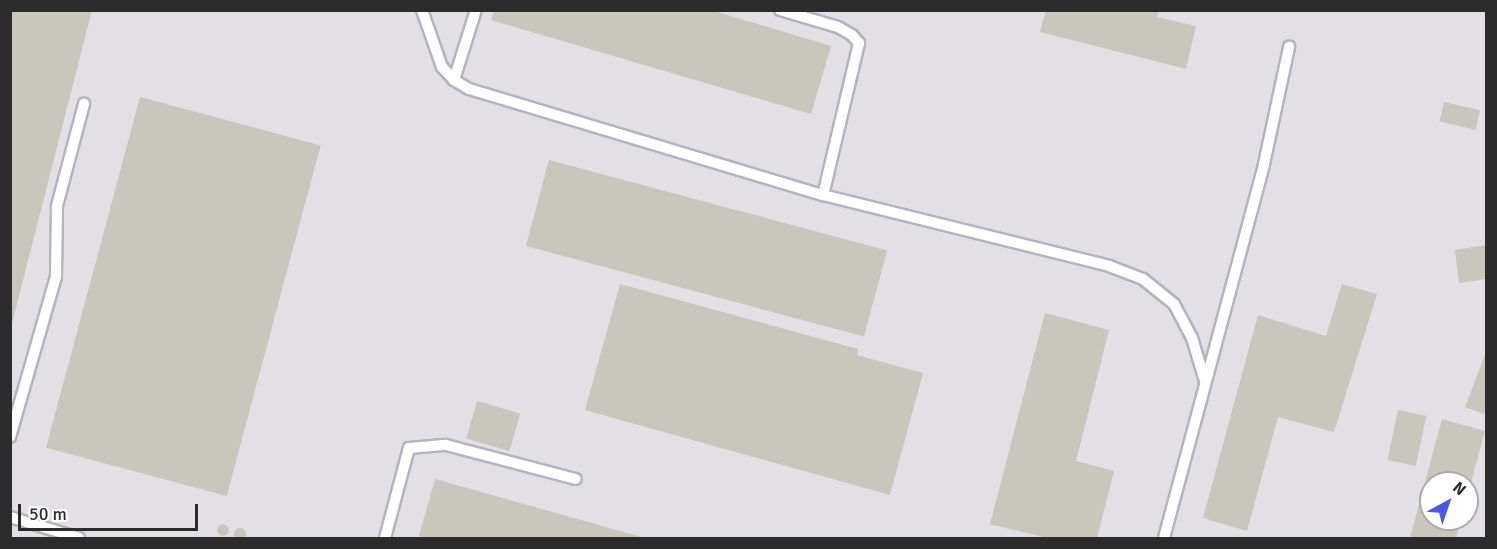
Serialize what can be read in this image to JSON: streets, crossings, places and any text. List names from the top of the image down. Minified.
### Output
{"scale_bar":"50 m","north":"top right"}
